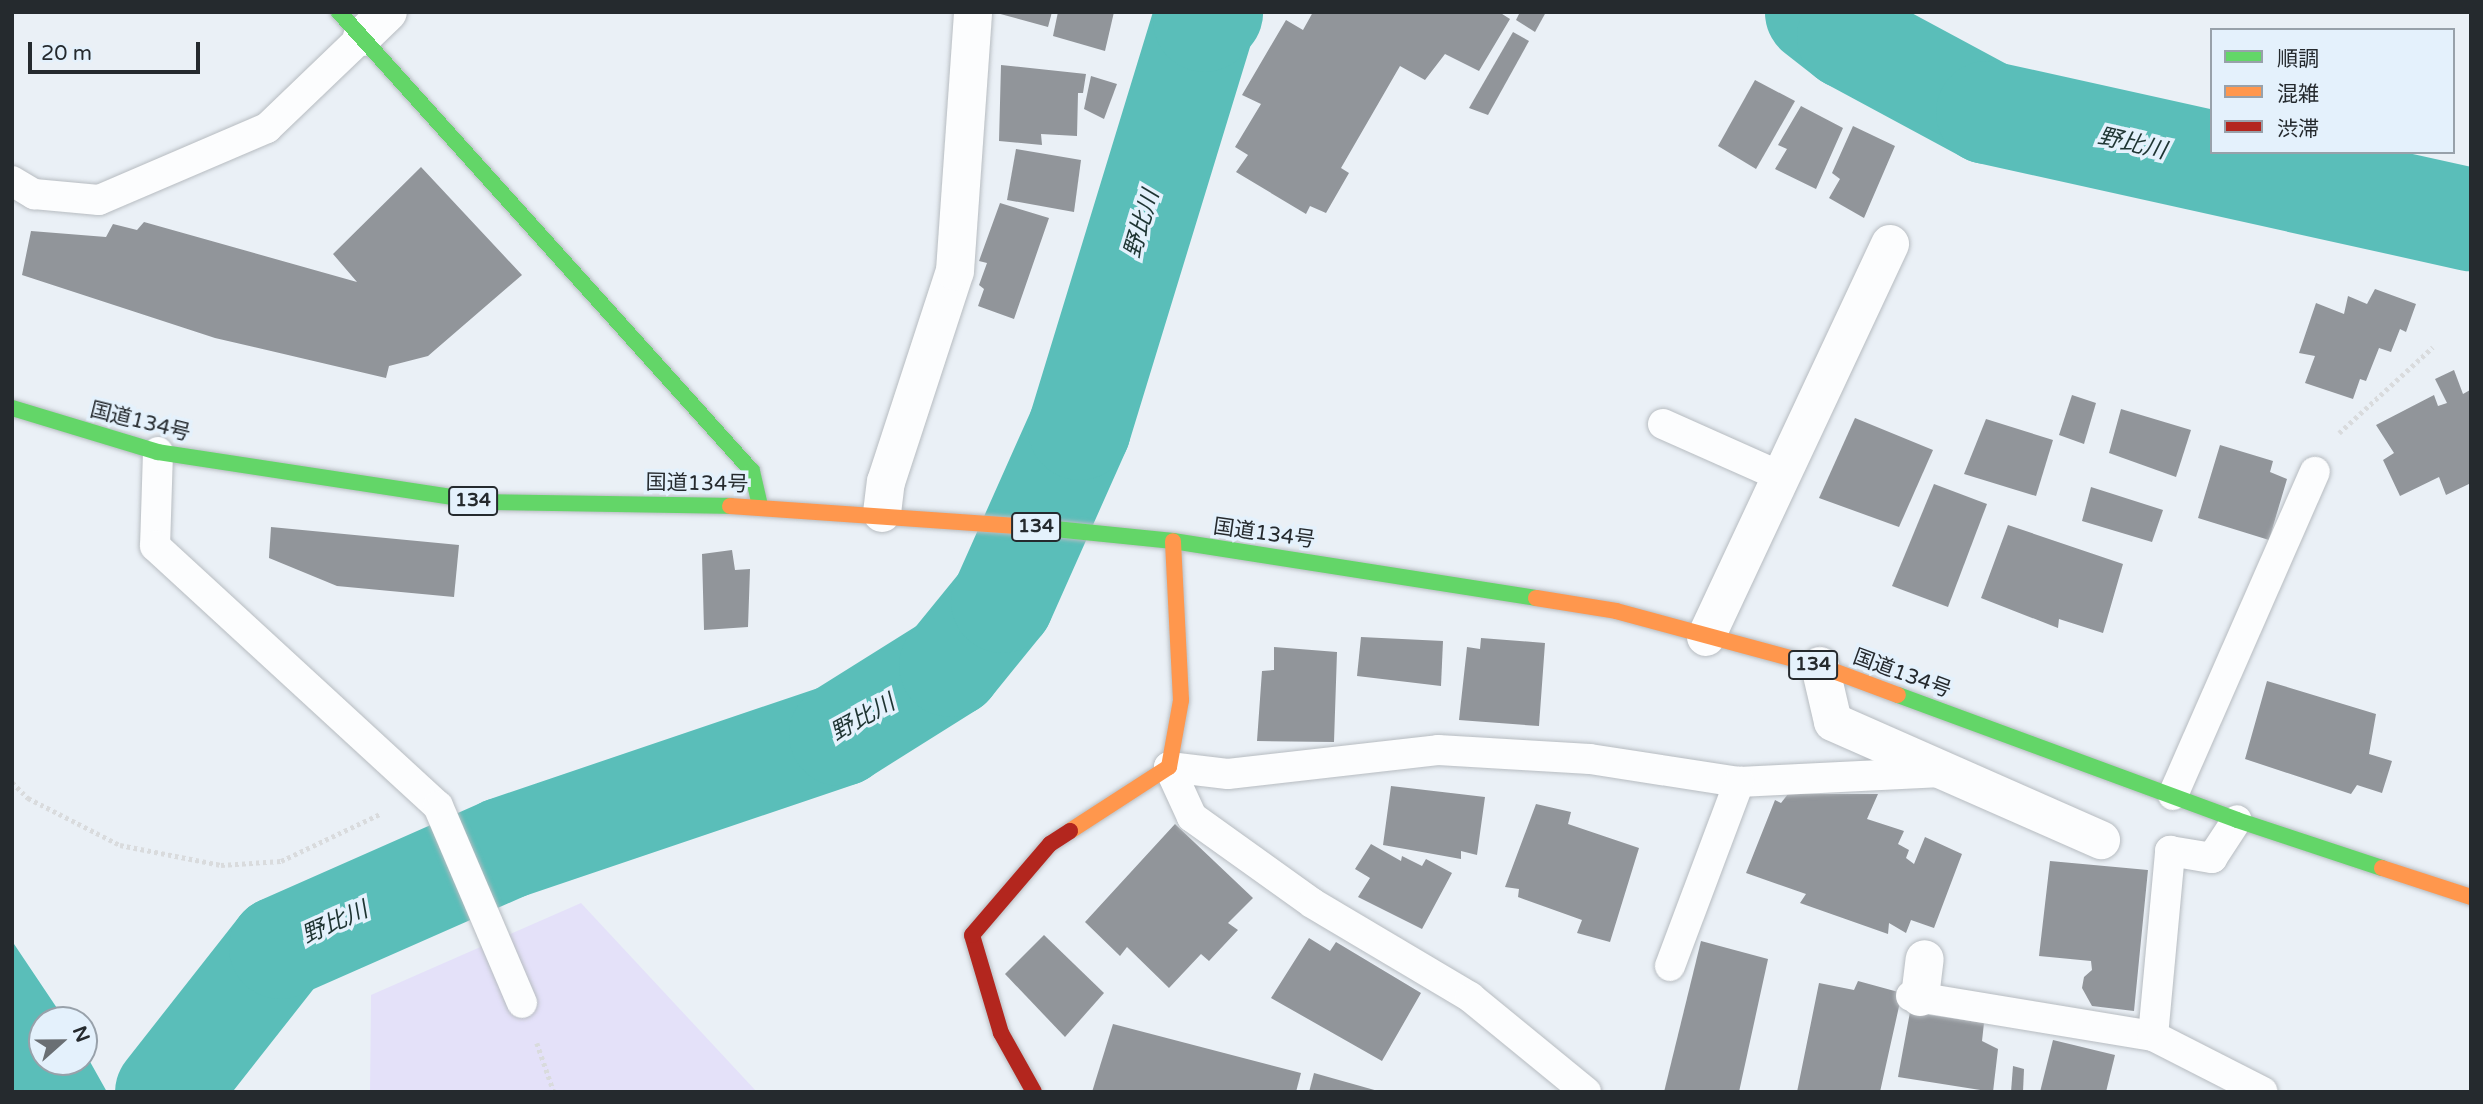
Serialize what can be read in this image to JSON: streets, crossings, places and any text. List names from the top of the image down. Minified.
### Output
{"streets":{"main road":["国道134号","134"]},"water":["野比川"],"legend":["順調","混雑","渋滞"],"scale_bar":"20 m","north":"right"}
